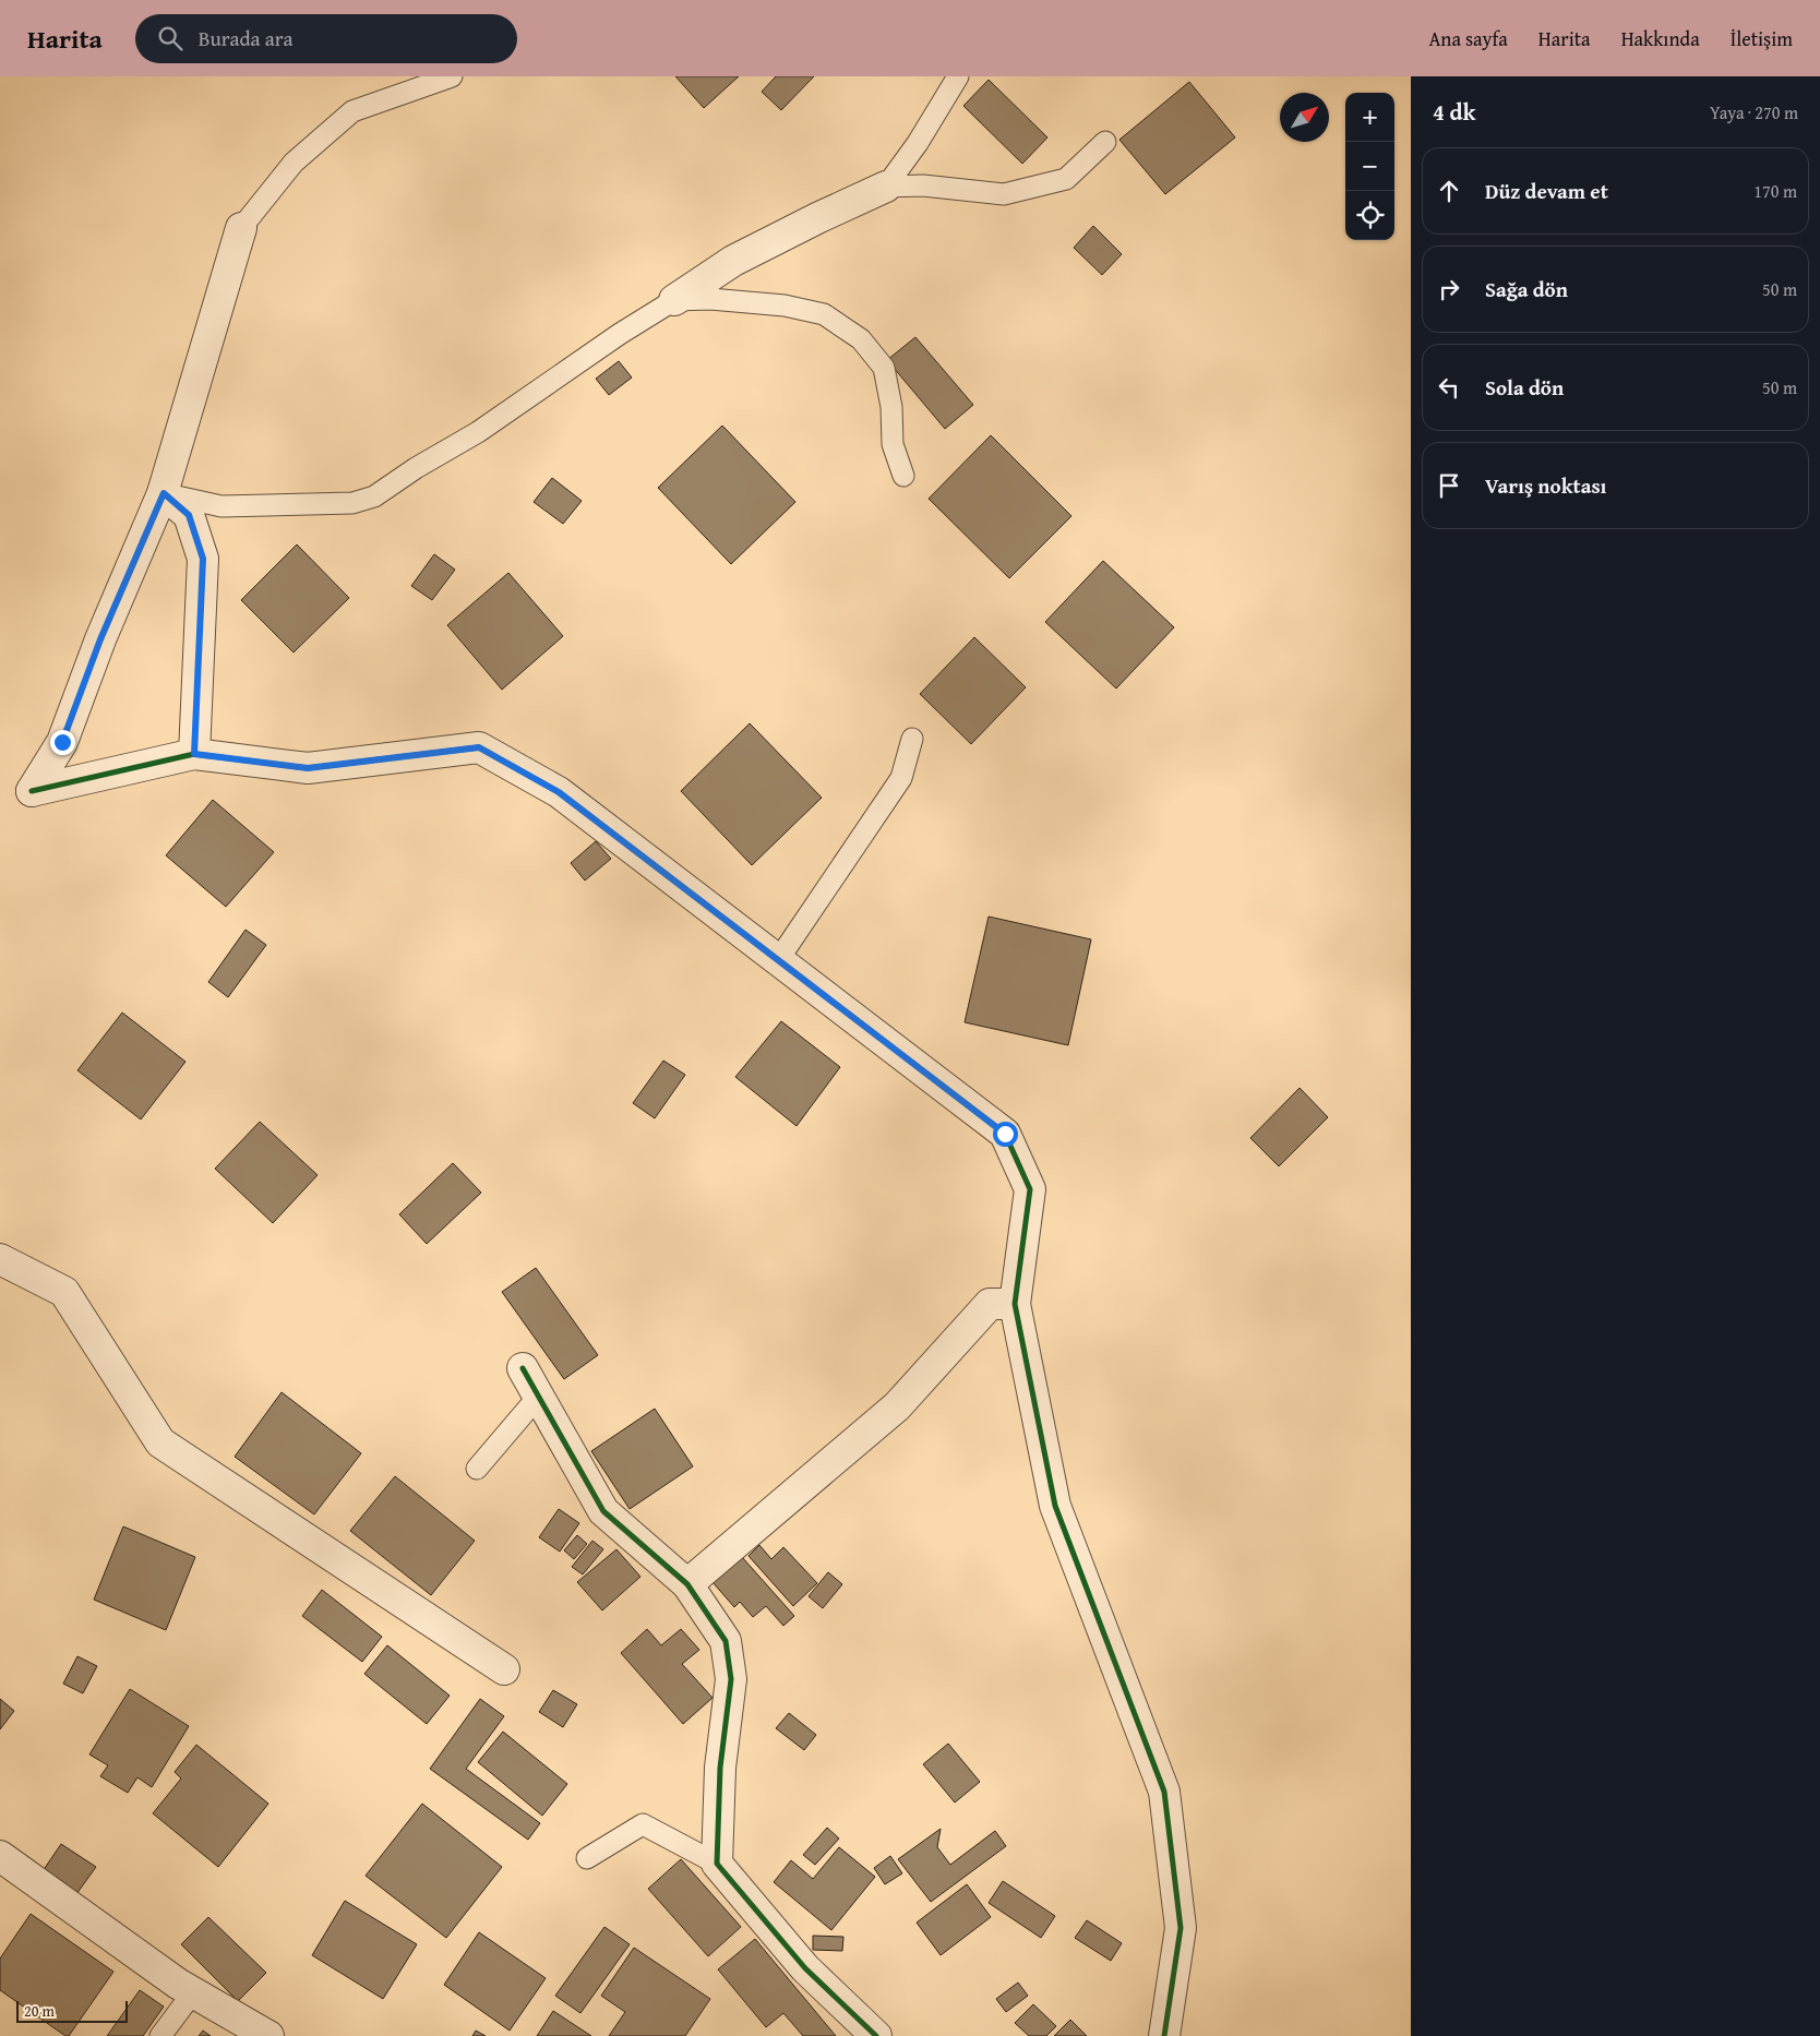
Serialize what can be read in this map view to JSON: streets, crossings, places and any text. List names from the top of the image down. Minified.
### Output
{"scale_bar":"20 m","north":"top right","page":{"header":"Harita","search":"Burada ara","nav":["Ana sayfa","Harita","Hakkında","İletişim"],"heading":["4 dk","Yaya · 270 m"],"map_buttons":["+","−"],"list":[["Düz devam et","170 m"],["Sağa dön","50 m"],["Sola dön","50 m"],"Varış noktası"],"scale":"20 m"}}
